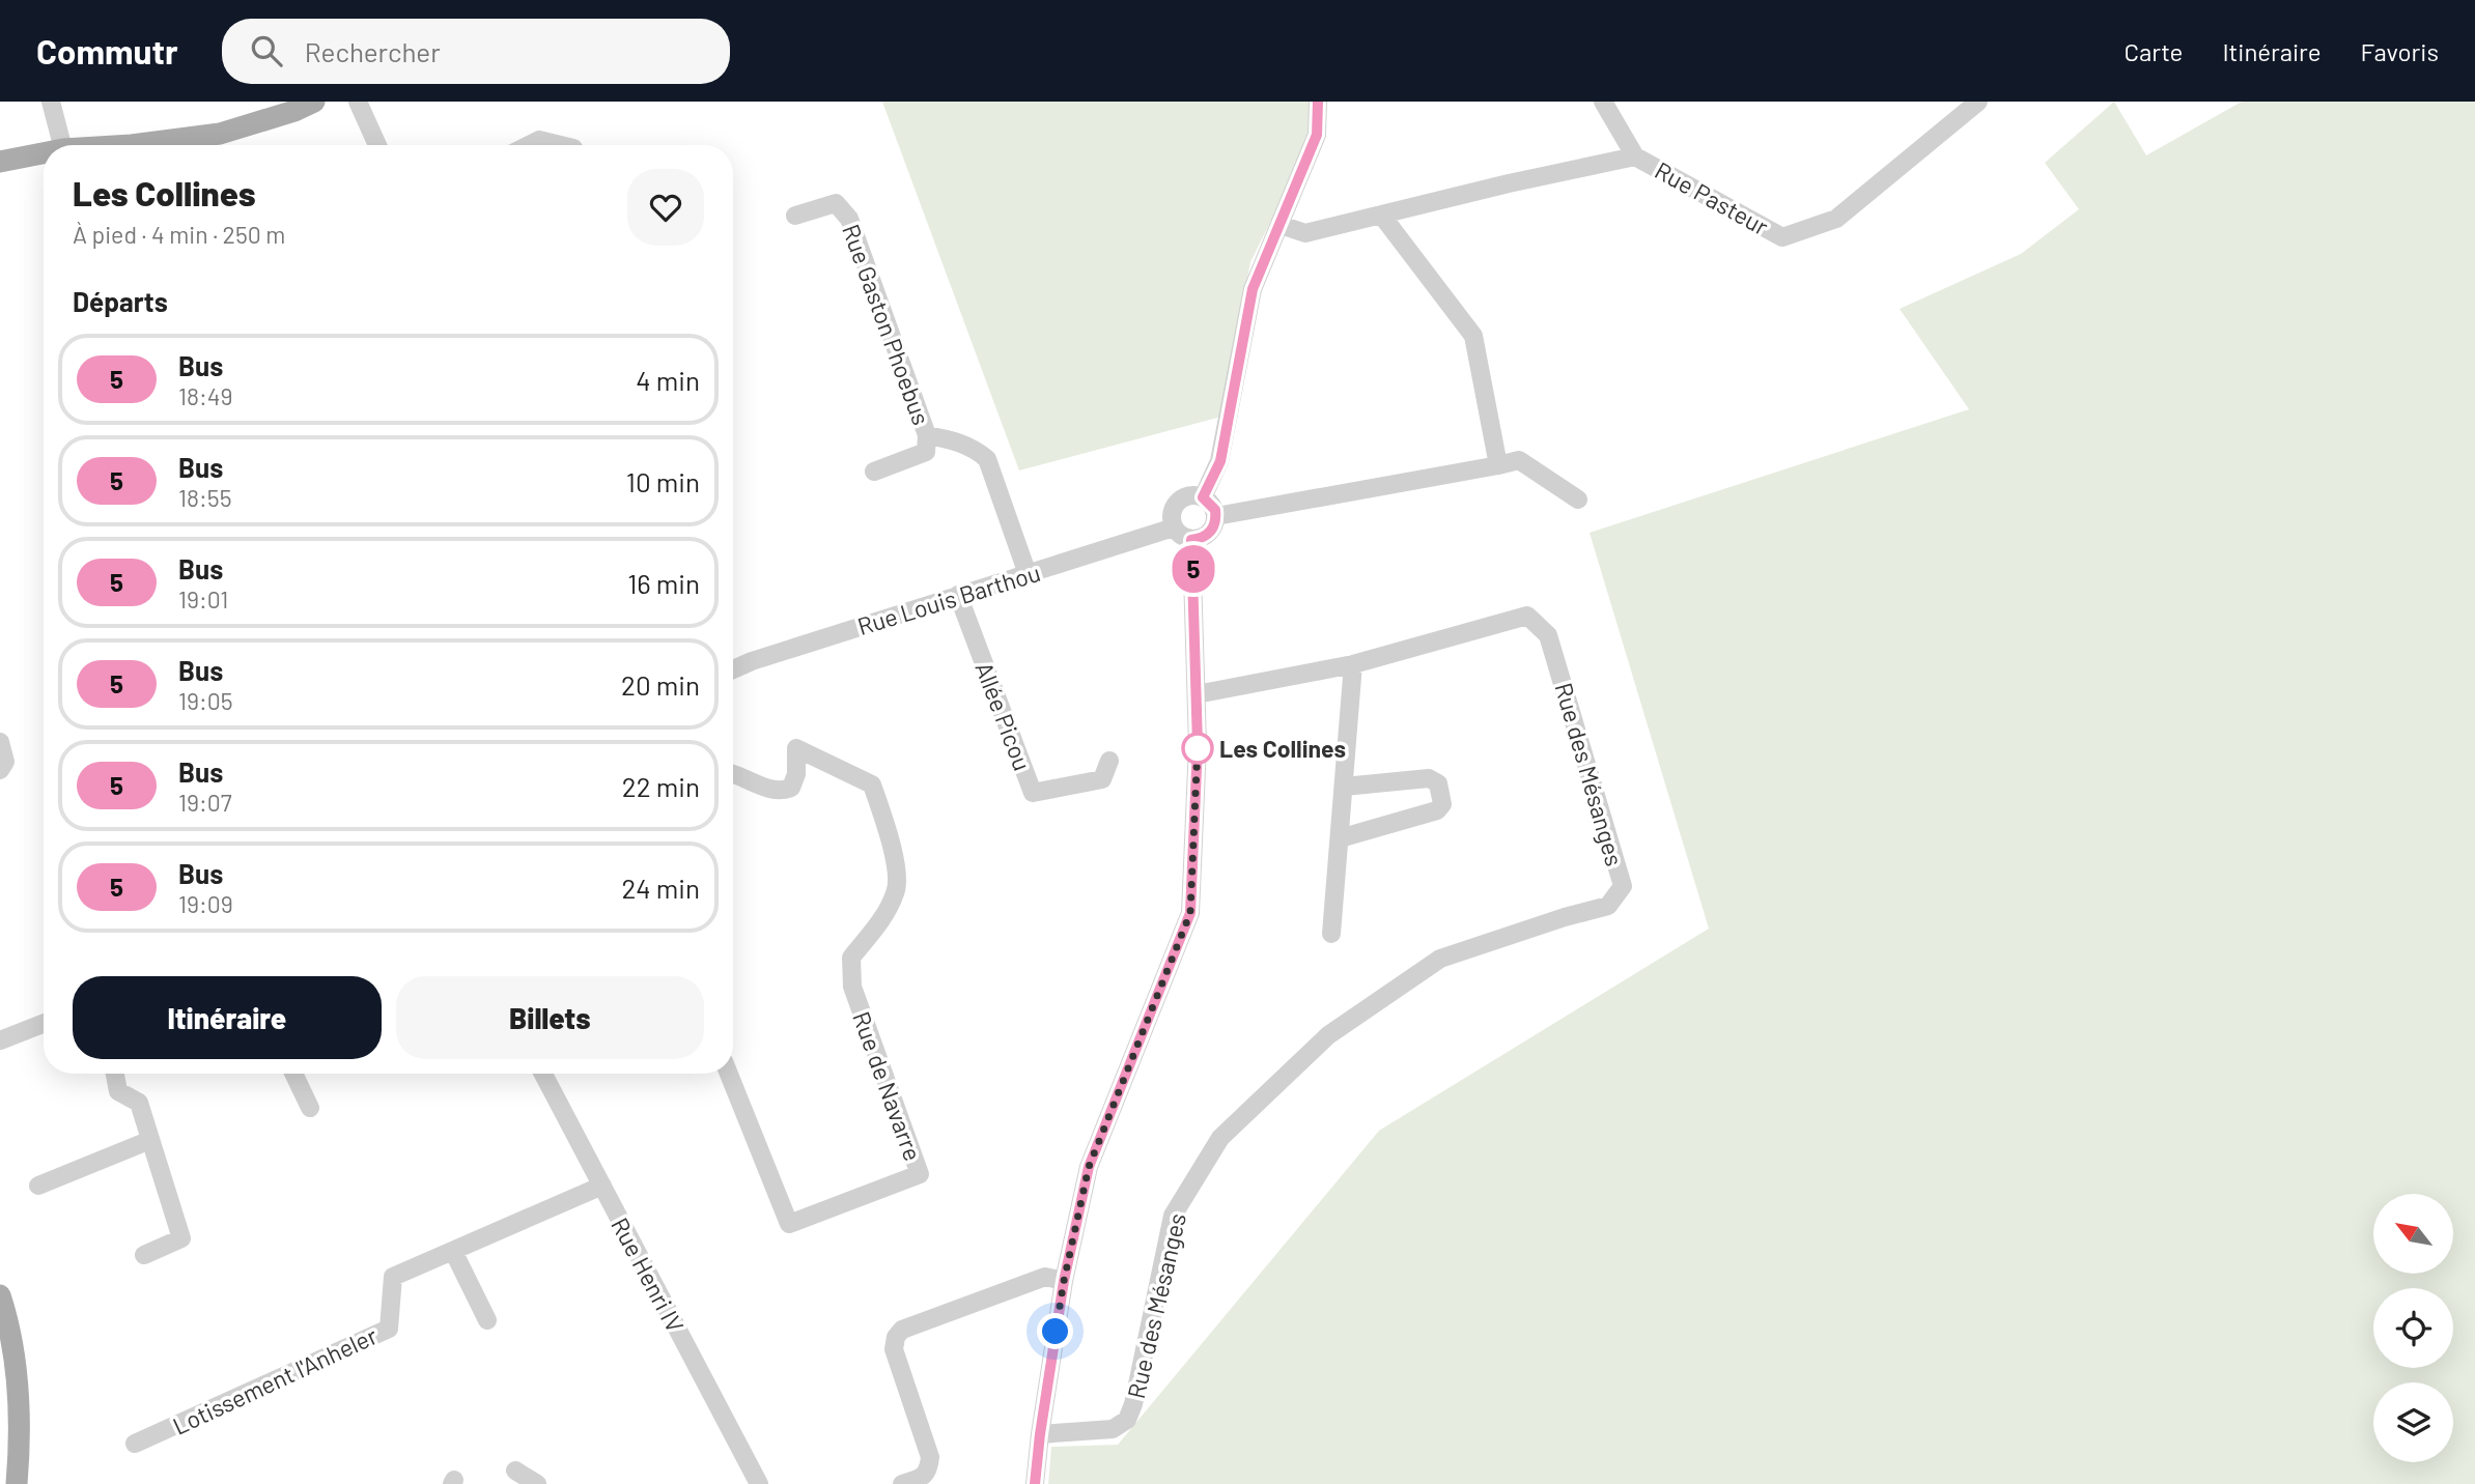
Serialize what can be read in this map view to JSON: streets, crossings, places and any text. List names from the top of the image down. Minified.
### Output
{"streets":{"street":["Rue Pasteur","Rue Gaston Phoebus","Rue Louis Barthou","Allée Picou","Rue des Mésanges","Rue de Navarre","Rue Henri IV","Lotissement l'Anheler"]},"crossings":[["Rue Gaston Phoebus","Rue Louis Barthou"],["Rue Louis Barthou","Allée Picou"],["Rue Henri IV","Lotissement l'Anheler"]],"places":["Les Collines"],"lines":["bus line 5"],"north":"top left","page":{"header":"Commutr","search":"Rechercher","nav":["Carte","Itinéraire","Favoris"],"on_map":"5","heading":[["Les Collines","À pied · 4 min · 250 m"],"Départs"],"list":[{"mark":"5","name":"Bus","note":"18:49","value":"4 min"},{"mark":"5","name":"Bus","note":"18:55","value":"10 min"},{"mark":"5","name":"Bus","note":"19:01","value":"16 min"},{"mark":"5","name":"Bus","note":"19:05","value":"20 min"},{"mark":"5","name":"Bus","note":"19:07","value":"22 min"},{"mark":"5","name":"Bus","note":"19:09","value":"24 min"}],"buttons":["Itinéraire","Billets"]}}
